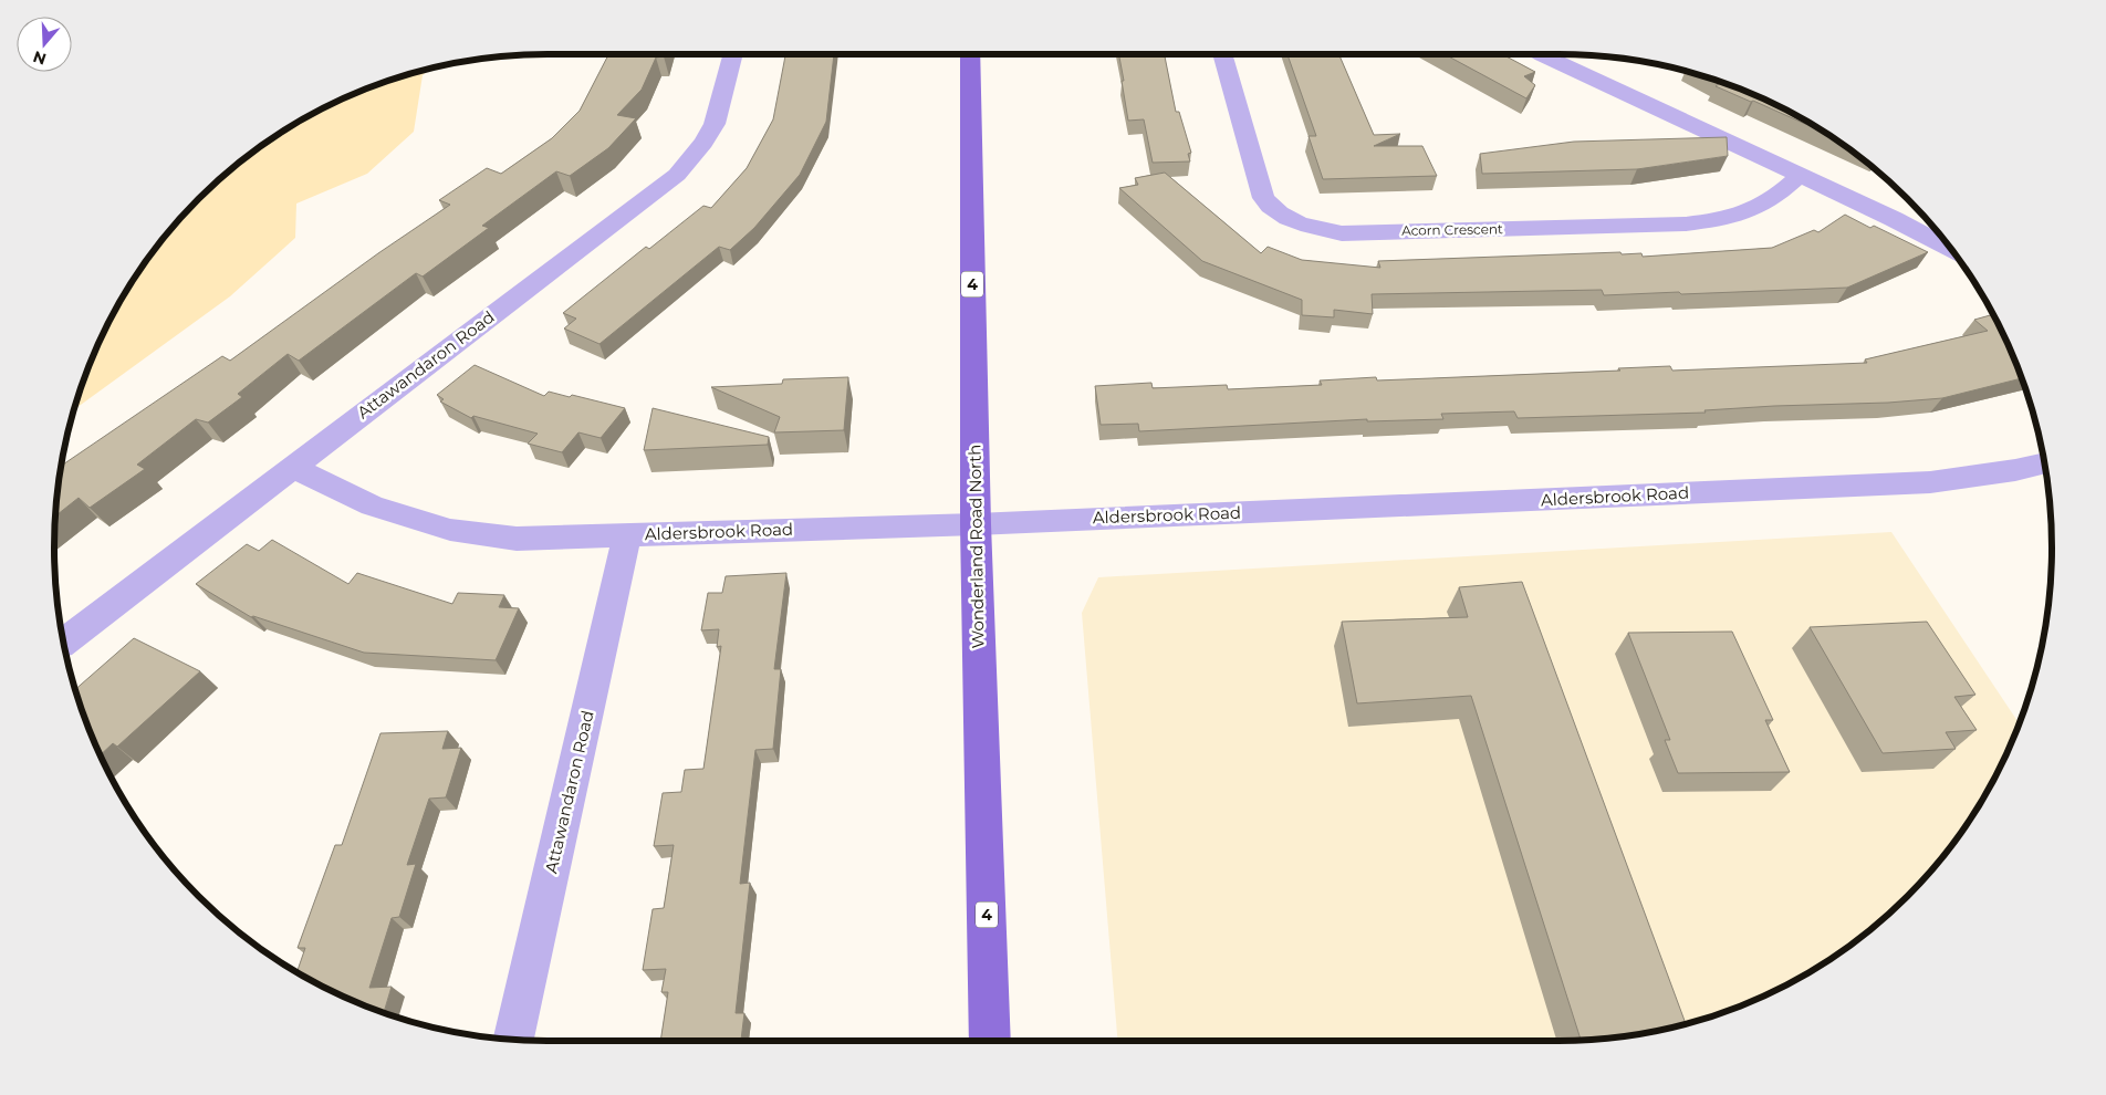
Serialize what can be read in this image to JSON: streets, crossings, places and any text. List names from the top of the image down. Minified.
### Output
{"streets":{"main road":["4","Wonderland Road North"],"street":["Acorn Crescent","Attawandaron Road","Aldersbrook Road"]},"crossings":[["Attawandaron Road","Aldersbrook Road"],["Aldersbrook Road","Wonderland Road North"]],"north":"bottom"}
